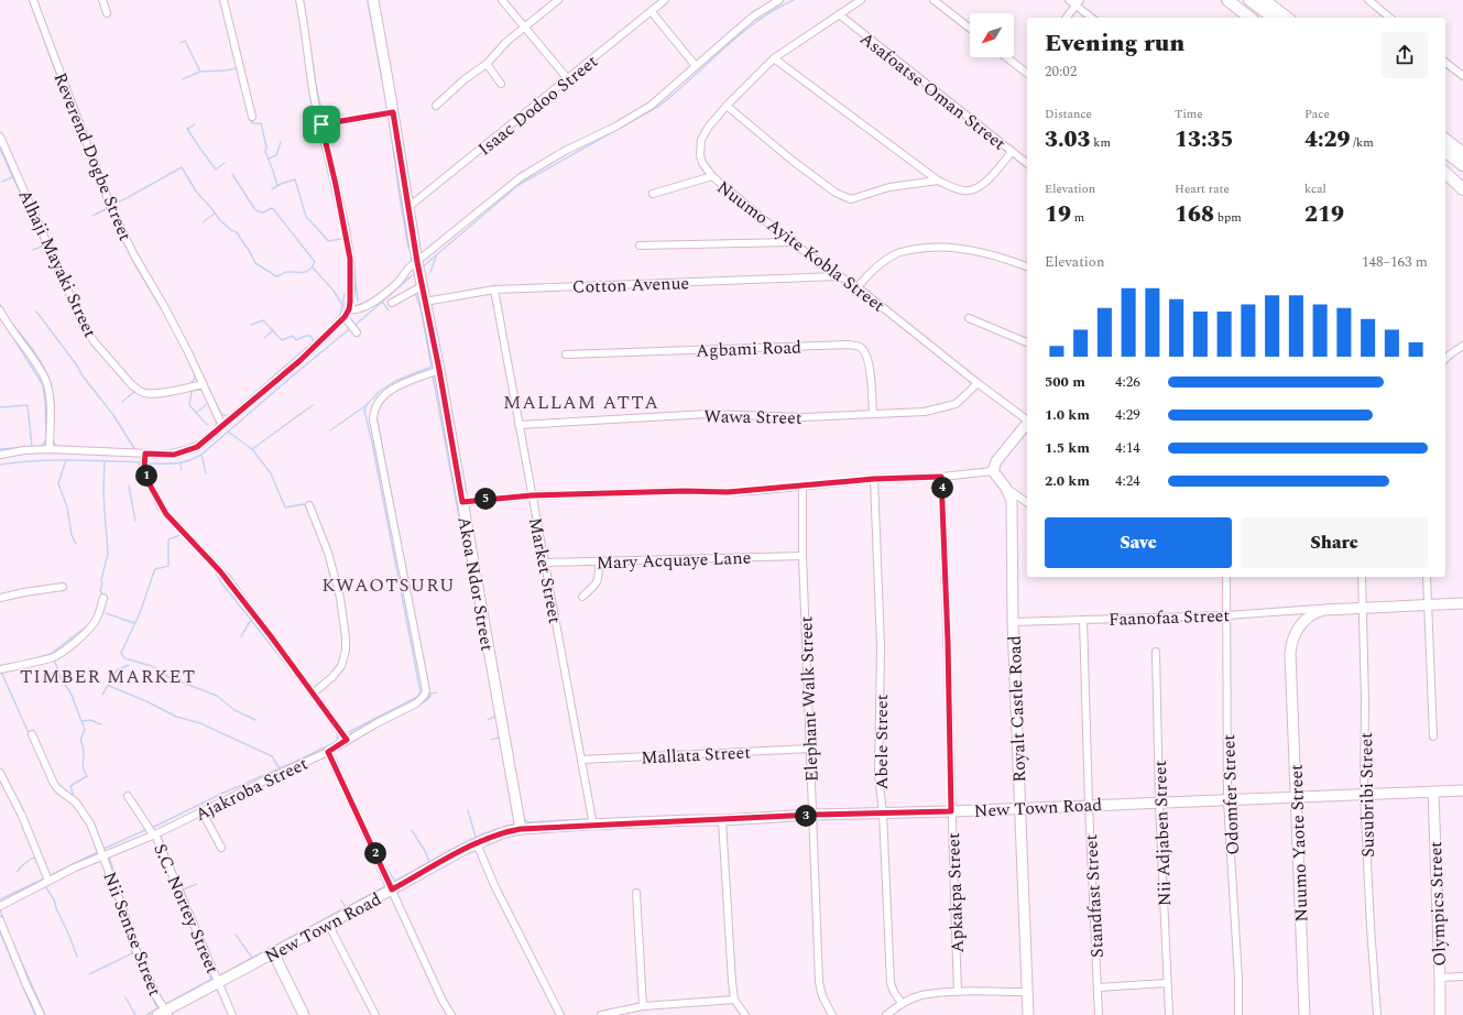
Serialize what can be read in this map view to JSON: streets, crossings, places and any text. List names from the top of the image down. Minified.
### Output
{"streets":{"street":["Asafoatse Oman Street","Isaac Dodoo Street","Reverend Dogbe Street","Nuumo Ayite Kobla Street","Alhaji Mayaki Street","Cotton Avenue","Agbami Road","Wawa Street","Mary Acquaye Lane","Market Street","Akoa Ndor Street","Faanofaa Street","Elephant Walk Street","Royalt Castle Road","Abele Street","Mallata Street","Ajakroba Street","Odomfer Street","Susubribi Street","New Town Road","Nii Adjaben Street","Nuumo Yaote Street","Apkakpa Street","Standfast Street","Olympics Street","S.C. Nortey Street","Nii Sentse Street"]},"crossings":[["Asafoatse Oman Street","Nuumo Ayite Kobla Street"],["Isaac Dodoo Street","Akoa Ndor Street"],["Reverend Dogbe Street","Alhaji Mayaki Street"],["Nuumo Ayite Kobla Street","Cotton Avenue"],["Nuumo Ayite Kobla Street","Wawa Street"],["Cotton Avenue","Market Street"],["Cotton Avenue","Akoa Ndor Street"],["Agbami Road","Wawa Street"],["Wawa Street","Market Street"],["Mary Acquaye Lane","Market Street"],["Mary Acquaye Lane","Elephant Walk Street"],["Market Street","Mallata Street"],["Market Street","New Town Road"],["Akoa Ndor Street","Ajakroba Street"],["Akoa Ndor Street","New Town Road"],["Faanofaa Street","Royalt Castle Road"],["Faanofaa Street","Odomfer Street"],["Faanofaa Street","Susubribi Street"],["Faanofaa Street","Nuumo Yaote Street"],["Faanofaa Street","Standfast Street"],["Elephant Walk Street","Mallata Street"],["Elephant Walk Street","New Town Road"],["Royalt Castle Road","New Town Road"],["Abele Street","New Town Road"],["Ajakroba Street","S.C. Nortey Street"],["Ajakroba Street","Nii Sentse Street"],["Odomfer Street","New Town Road"],["Susubribi Street","New Town Road"],["New Town Road","Nii Adjaben Street"],["New Town Road","Nuumo Yaote Street"],["New Town Road","Apkakpa Street"],["New Town Road","Standfast Street"],["New Town Road","Olympics Street"],["New Town Road","S.C. Nortey Street"],["New Town Road","Nii Sentse Street"]],"districts":["MALLAM ATTA","KWAOTSURU","TIMBER MARKET"],"north":"bottom left","page":{"heading":["Evening run","20:02"],"stats":[["Distance","3.03 km"],["Time","13:35"],["Pace","4:29 /km"],["Elevation","19 m"],["Heart rate","168 bpm"],["kcal","219"]],"chart":["Elevation","148–163 m"],"list":[{"name":"500 m","note":"4:26"},{"name":"1.0 km","note":"4:29"},{"name":"1.5 km","note":"4:14"},{"name":"2.0 km","note":"4:24"}],"pins":["1","4","5","3","2"],"buttons":["Save","Share"]}}
